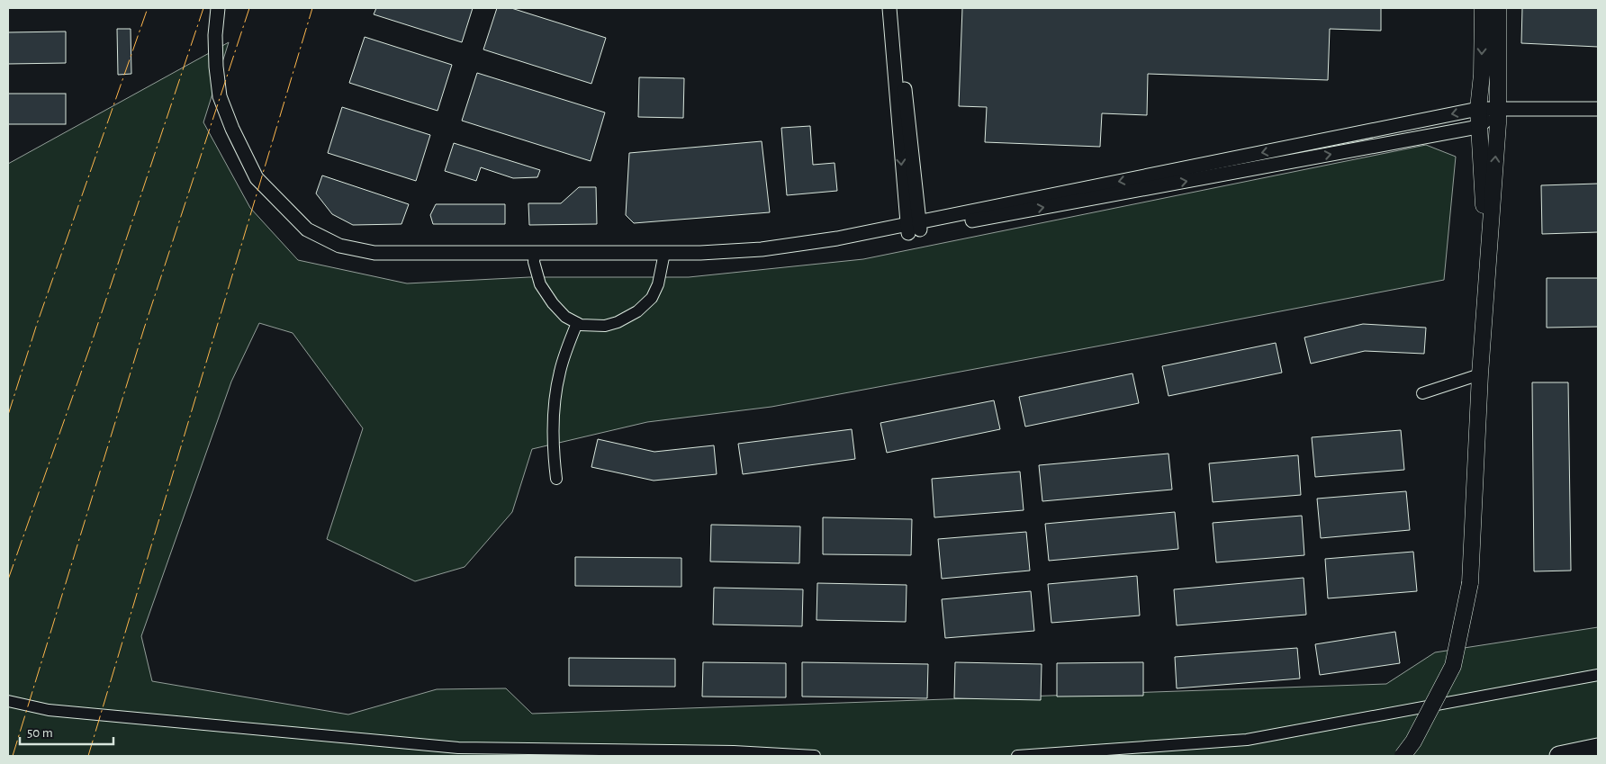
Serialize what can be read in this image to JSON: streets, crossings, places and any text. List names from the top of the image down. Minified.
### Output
{"scale_bar":"50 m"}
